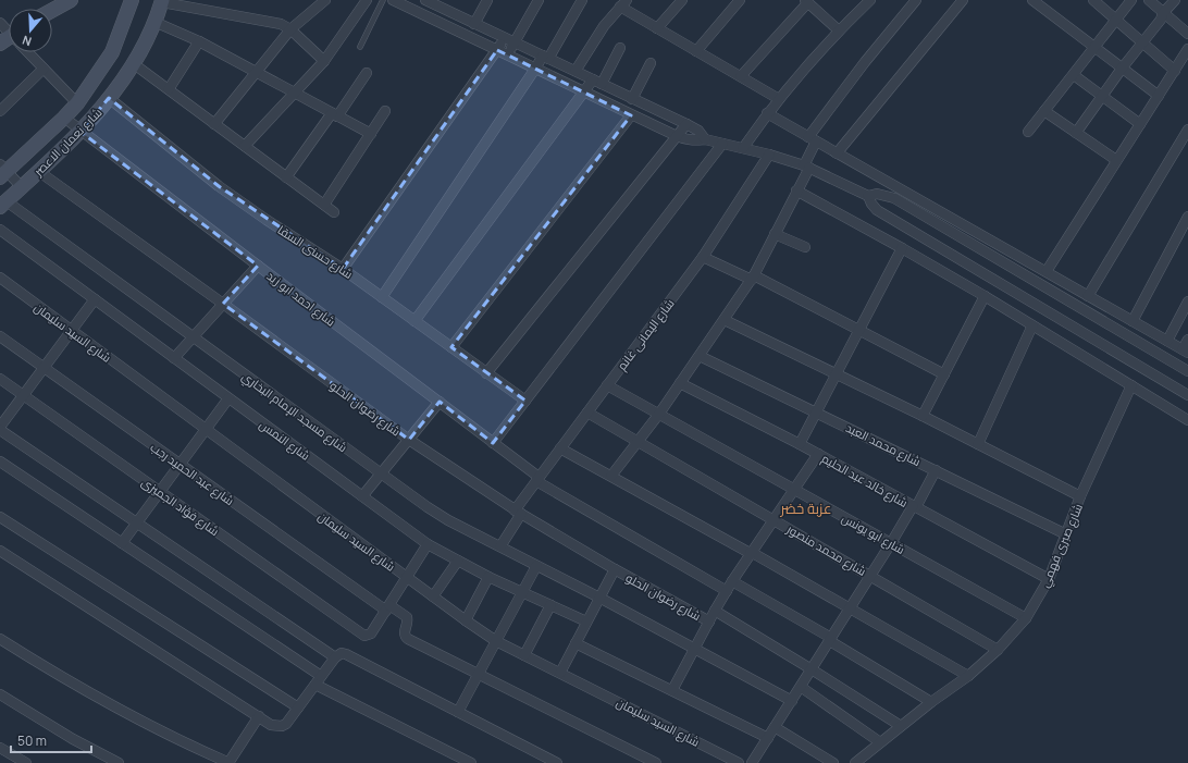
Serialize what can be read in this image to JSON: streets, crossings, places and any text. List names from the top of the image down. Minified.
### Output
{"streets":{"main road":["شارع نعمان الاعصر"],"street":["شارع حسنى السقا","شارع احمد ابو زيد","شارع السيد سليمان","شارع اليمانى غانم","شارع رضوان الحلو","شارع مسجد الإمام البخاري","شارع النمس","شارع محمد العبد","شارع عبد الحميد رجب","شارع خالد عبد الحليم","شارع فؤاد الجميزى","شارع ابو يونس","شارع صبرى فهمي","شارع محمد منصور"]},"crossings":[["شارع نعمان الاعصر","شارع حسنى السقا"],["شارع نعمان الاعصر","شارع احمد ابو زيد"],["شارع نعمان الاعصر","شارع رضوان الحلو"],["شارع نعمان الاعصر","شارع مسجد الإمام البخاري"],["شارع احمد ابو زيد","شارع اليمانى غانم"],["شارع اليمانى غانم","شارع رضوان الحلو"],["شارع اليمانى غانم","شارع مسجد الإمام البخاري"],["شارع اليمانى غانم","شارع ابو يونس"],["شارع اليمانى غانم","شارع محمد منصور"],["شارع محمد العبد","شارع صبرى فهمي"],["شارع عبد الحميد رجب","شارع فؤاد الجميزى"],["شارع خالد عبد الحليم","شارع صبرى فهمي"],["شارع ابو يونس","شارع صبرى فهمي"],["شارع صبرى فهمي","شارع محمد منصور"]],"districts":["عزبة خضر"],"scale_bar":"50 m","north":"bottom"}
